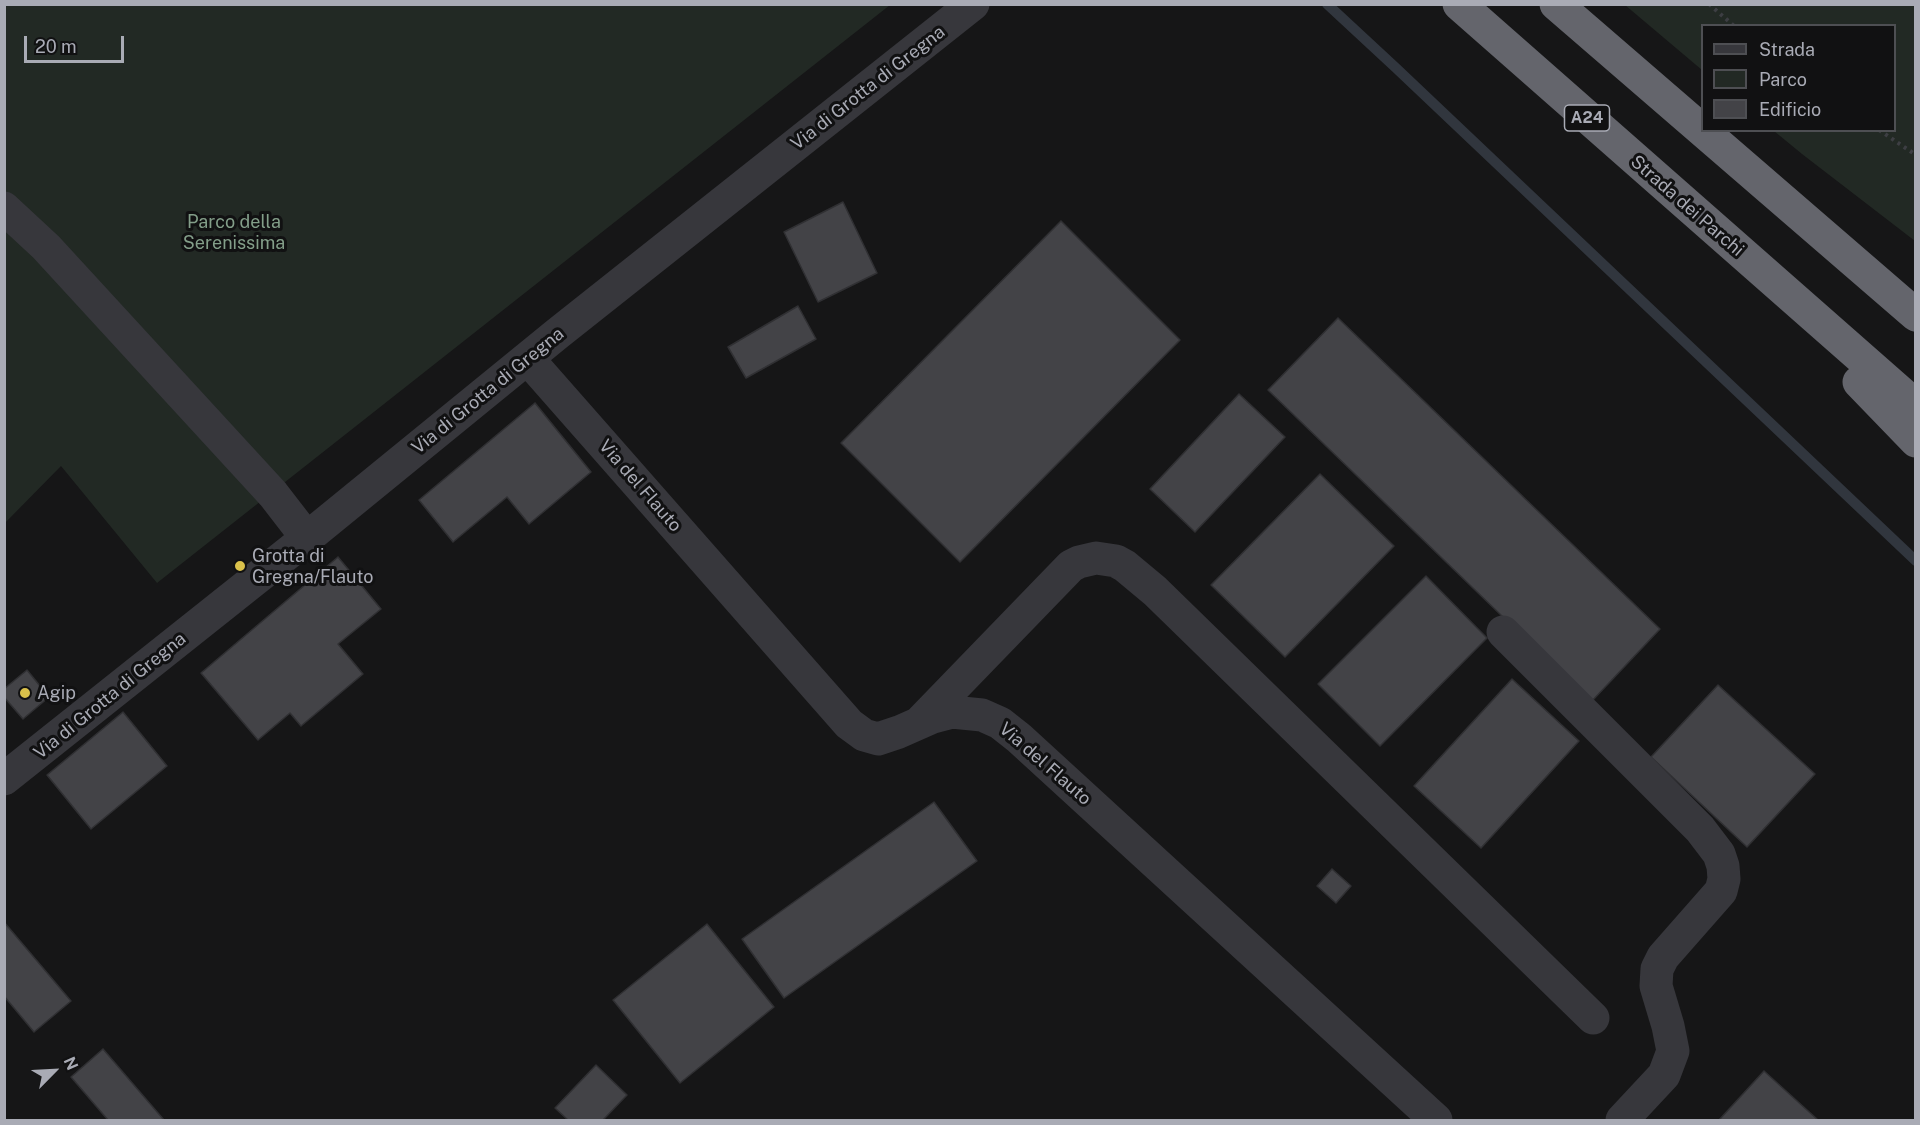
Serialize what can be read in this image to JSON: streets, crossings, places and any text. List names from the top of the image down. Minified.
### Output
{"streets":{"highway":["A24","Strada dei Parchi"],"street":["Via di Grotta di Gregna","Via del Flauto"]},"crossings":[["Via di Grotta di Gregna","Via del Flauto"]],"parks":["Parco della Serenissima"],"places":["Grotta di Gregna/Flauto","Agip"],"legend":["Strada","Parco","Edificio"],"scale_bar":"20 m","north":"top right"}
